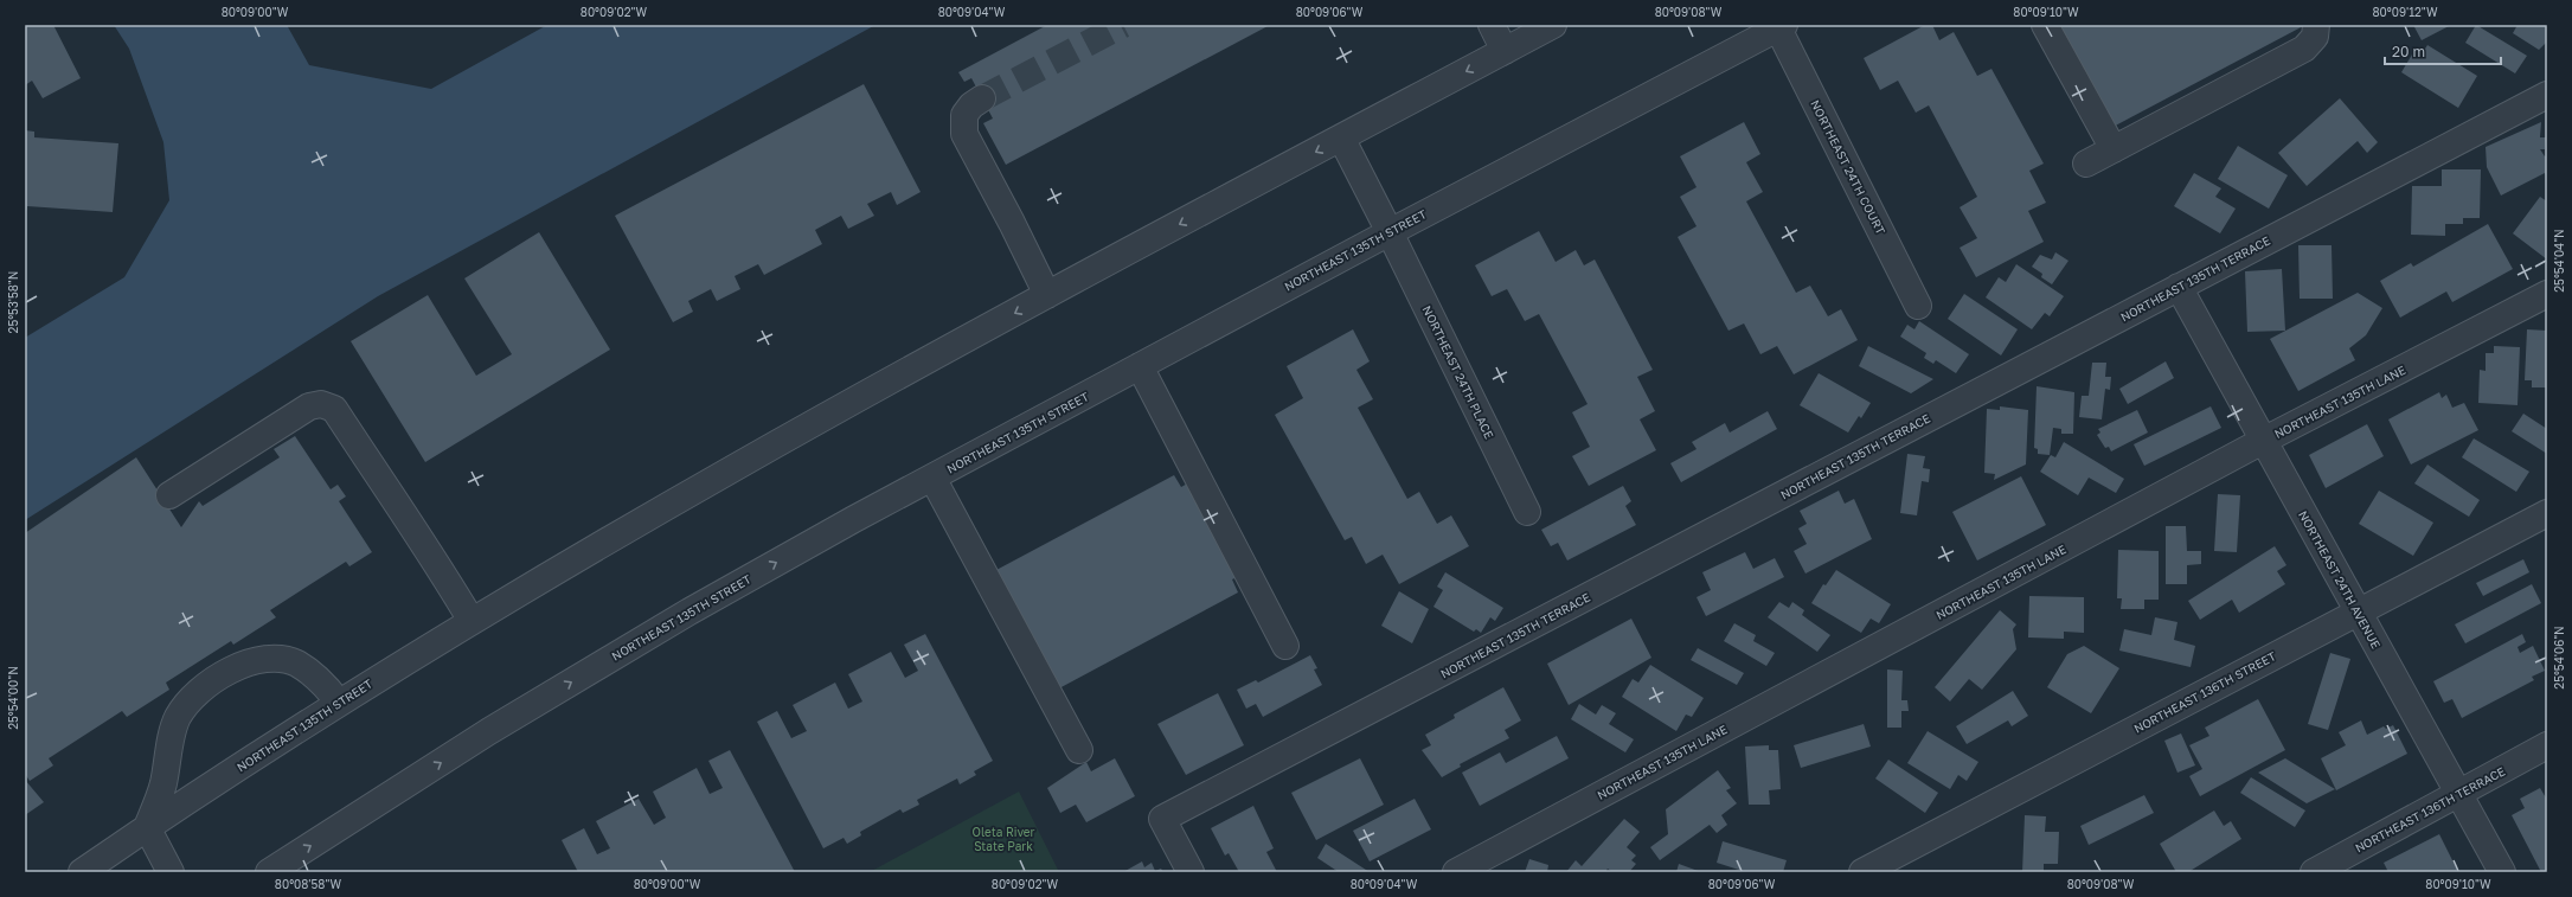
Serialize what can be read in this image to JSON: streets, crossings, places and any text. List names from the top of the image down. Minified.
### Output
{"streets":{"street":["NORTHEAST 24TH COURT","NORTHEAST 135TH STREET","NORTHEAST 135TH TERRACE","NORTHEAST 24TH PLACE","NORTHEAST 135TH LANE","NORTHEAST 24TH AVENUE","NORTHEAST 136TH STREET","NORTHEAST 136TH TERRACE"]},"crossings":[["NORTHEAST 24TH COURT","NORTHEAST 135TH STREET"],["NORTHEAST 135TH STREET","NORTHEAST 24TH PLACE"],["NORTHEAST 135TH TERRACE","NORTHEAST 24TH AVENUE"],["NORTHEAST 135TH LANE","NORTHEAST 24TH AVENUE"],["NORTHEAST 24TH AVENUE","NORTHEAST 136TH STREET"],["NORTHEAST 24TH AVENUE","NORTHEAST 136TH TERRACE"]],"parks":["Oleta River State Park"],"scale_bar":"20 m","coordinates":["80°09'00\"W","80°09'02\"W","80°09'04\"W","80°09'06\"W","80°09'08\"W","80°09'10\"W","80°09'12\"W","25°54'04\"N","25°53'58\"N","25°54'06\"N","25°54'00\"N","80°08'58\"W"]}
